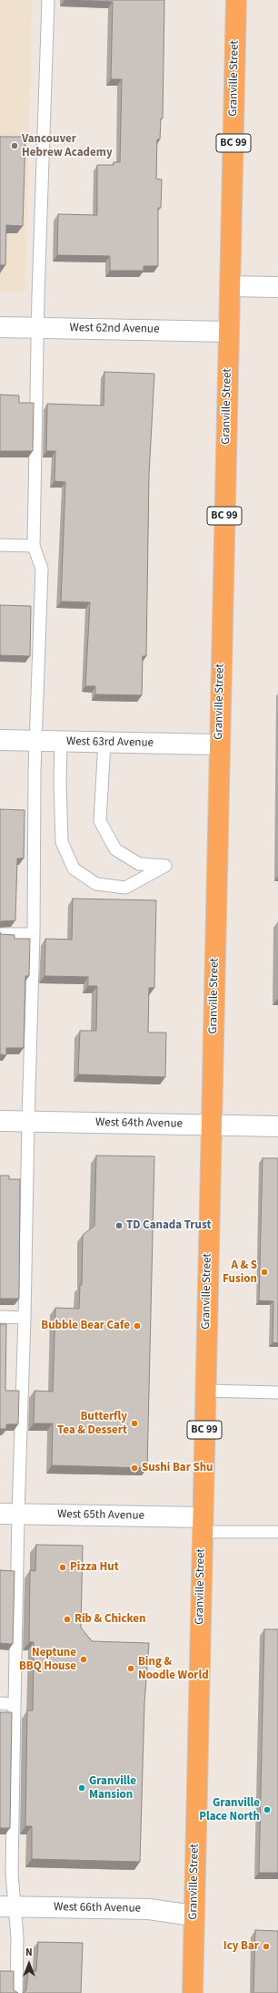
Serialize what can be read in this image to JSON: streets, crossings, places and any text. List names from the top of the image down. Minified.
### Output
{"streets":{"highway":["Granville Street","BC 99"],"street":["West 62nd Avenue","West 63rd Avenue","West 64th Avenue","West 65th Avenue","West 66th Avenue"]},"crossings":[["Granville Street","West 62nd Avenue"],["Granville Street","West 63rd Avenue"],["Granville Street","West 64th Avenue"],["Granville Street","West 65th Avenue"],["Granville Street","West 66th Avenue"]],"places":["Vancouver Hebrew Academy","TD Canada Trust","A & S Fusion","Bubble Bear Cafe","Butterfly Tea & Dessert","Sushi Bar Shu","Pizza Hut","Rib & Chicken","Neptune BBQ House","Bing & Noodle World","Granville Mansion","Granville Place North","Icy Bar"],"north":"top"}
